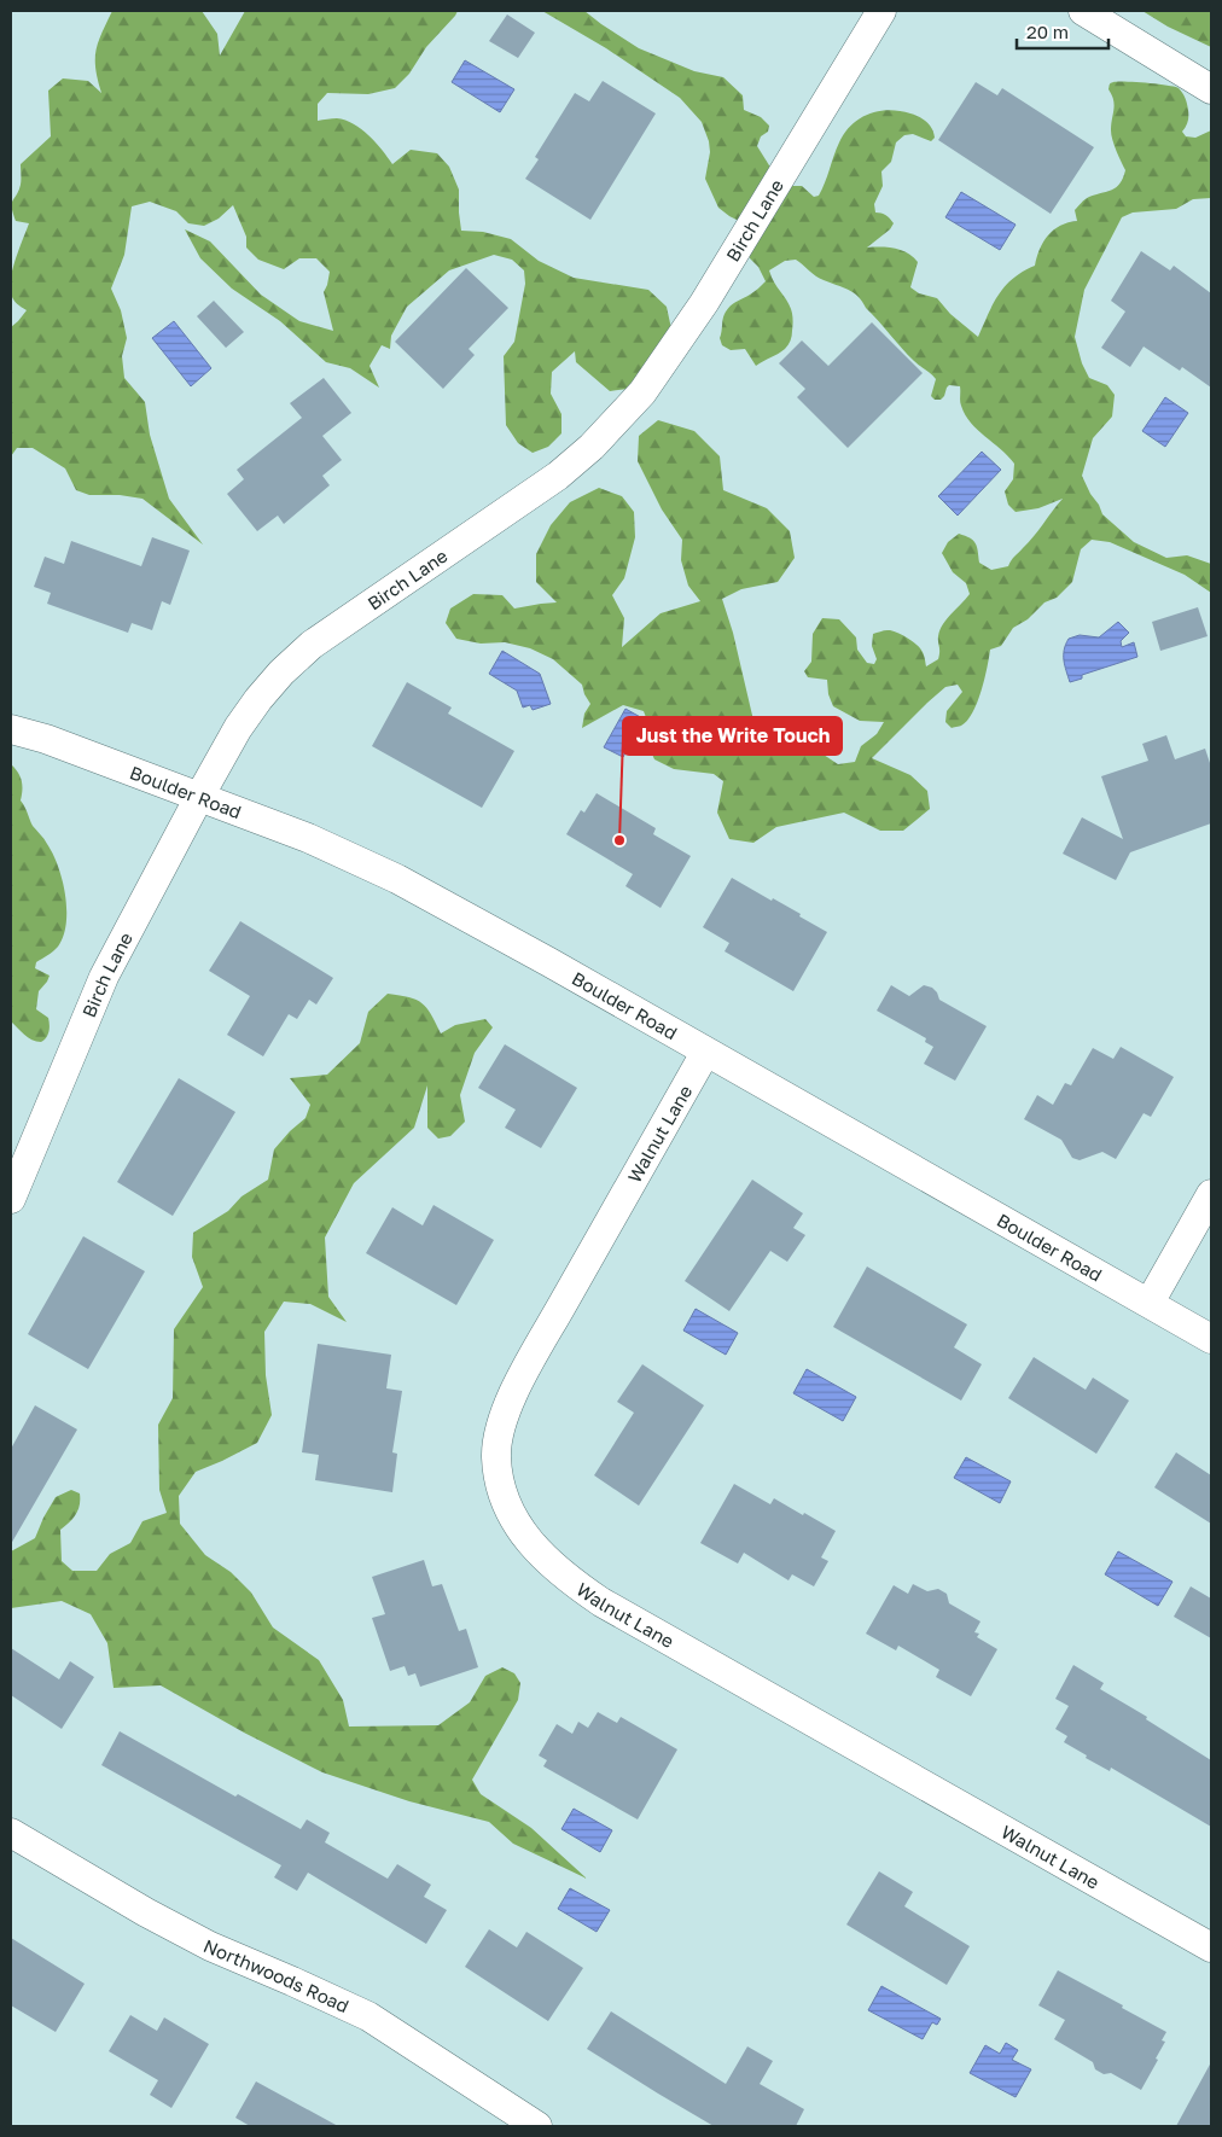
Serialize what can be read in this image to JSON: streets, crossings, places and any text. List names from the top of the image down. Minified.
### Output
{"streets":{"street":["Birch Lane","Boulder Road","Walnut Lane","Northwoods Road"]},"crossings":[["Birch Lane","Boulder Road"],["Boulder Road","Walnut Lane"]],"places":["Just the Write Touch"],"scale_bar":"20 m"}
